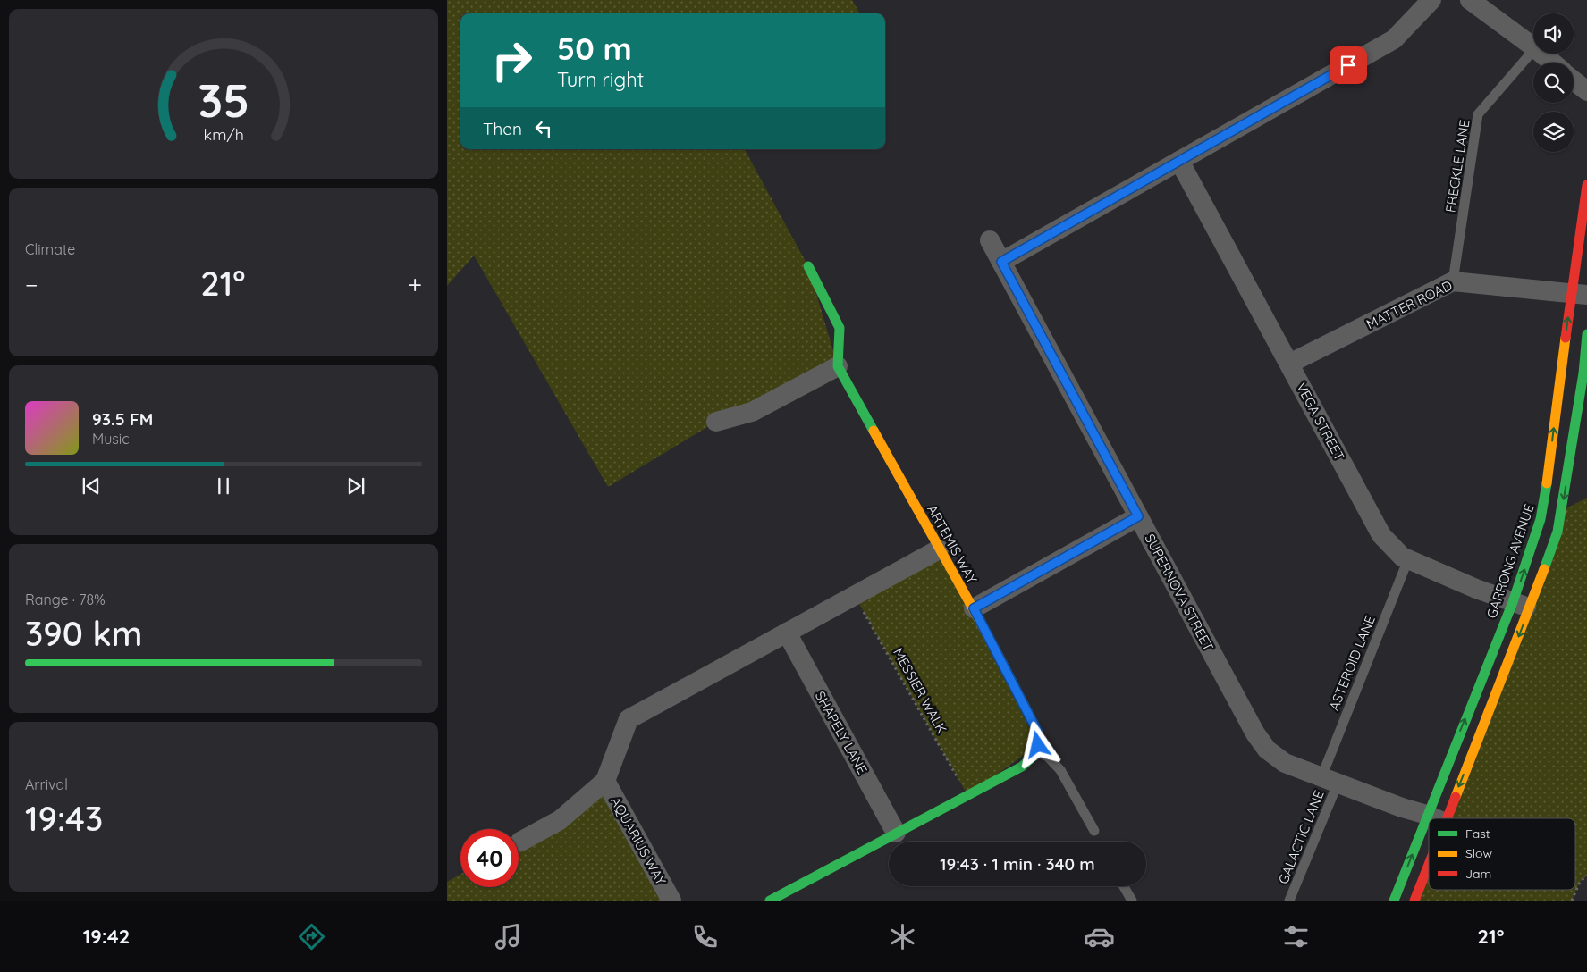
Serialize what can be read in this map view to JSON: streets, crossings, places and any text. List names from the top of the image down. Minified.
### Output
{"streets":{"street":["MATTER ROAD","VEGA STREET","ARTEMIS WAY","GARRONG AVENUE","SUPERNOVA STREET","SHAPELY LANE","AQUARIUS WAY"],"lane":["FRECKLE LANE","ASTEROID LANE","GALACTIC LANE"],"path":["MESSIER WALK"]},"crossings":[["FRECKLE LANE","MATTER ROAD"],["MATTER ROAD","VEGA STREET"],["MATTER ROAD","GARRONG AVENUE"],["VEGA STREET","GARRONG AVENUE"],["VEGA STREET","ASTEROID LANE"],["GARRONG AVENUE","SUPERNOVA STREET"],["SUPERNOVA STREET","ASTEROID LANE"],["SUPERNOVA STREET","GALACTIC LANE"],["ASTEROID LANE","GALACTIC LANE"]],"legend":["Fast","Slow","Jam"],"page":{"turn":["50 m","Turn right"],"then":"Then","tile":["Climate",["Range · 78%","390 km"],["Arrival","19:43"]],"heat":["−","21°","+"],"song":["93.5 FM","Music"],"limit":"40","trip":"19:43 · 1 min · 340 m","tabs":["19:42","21°"],"gauge":["35","km/h"]}}
